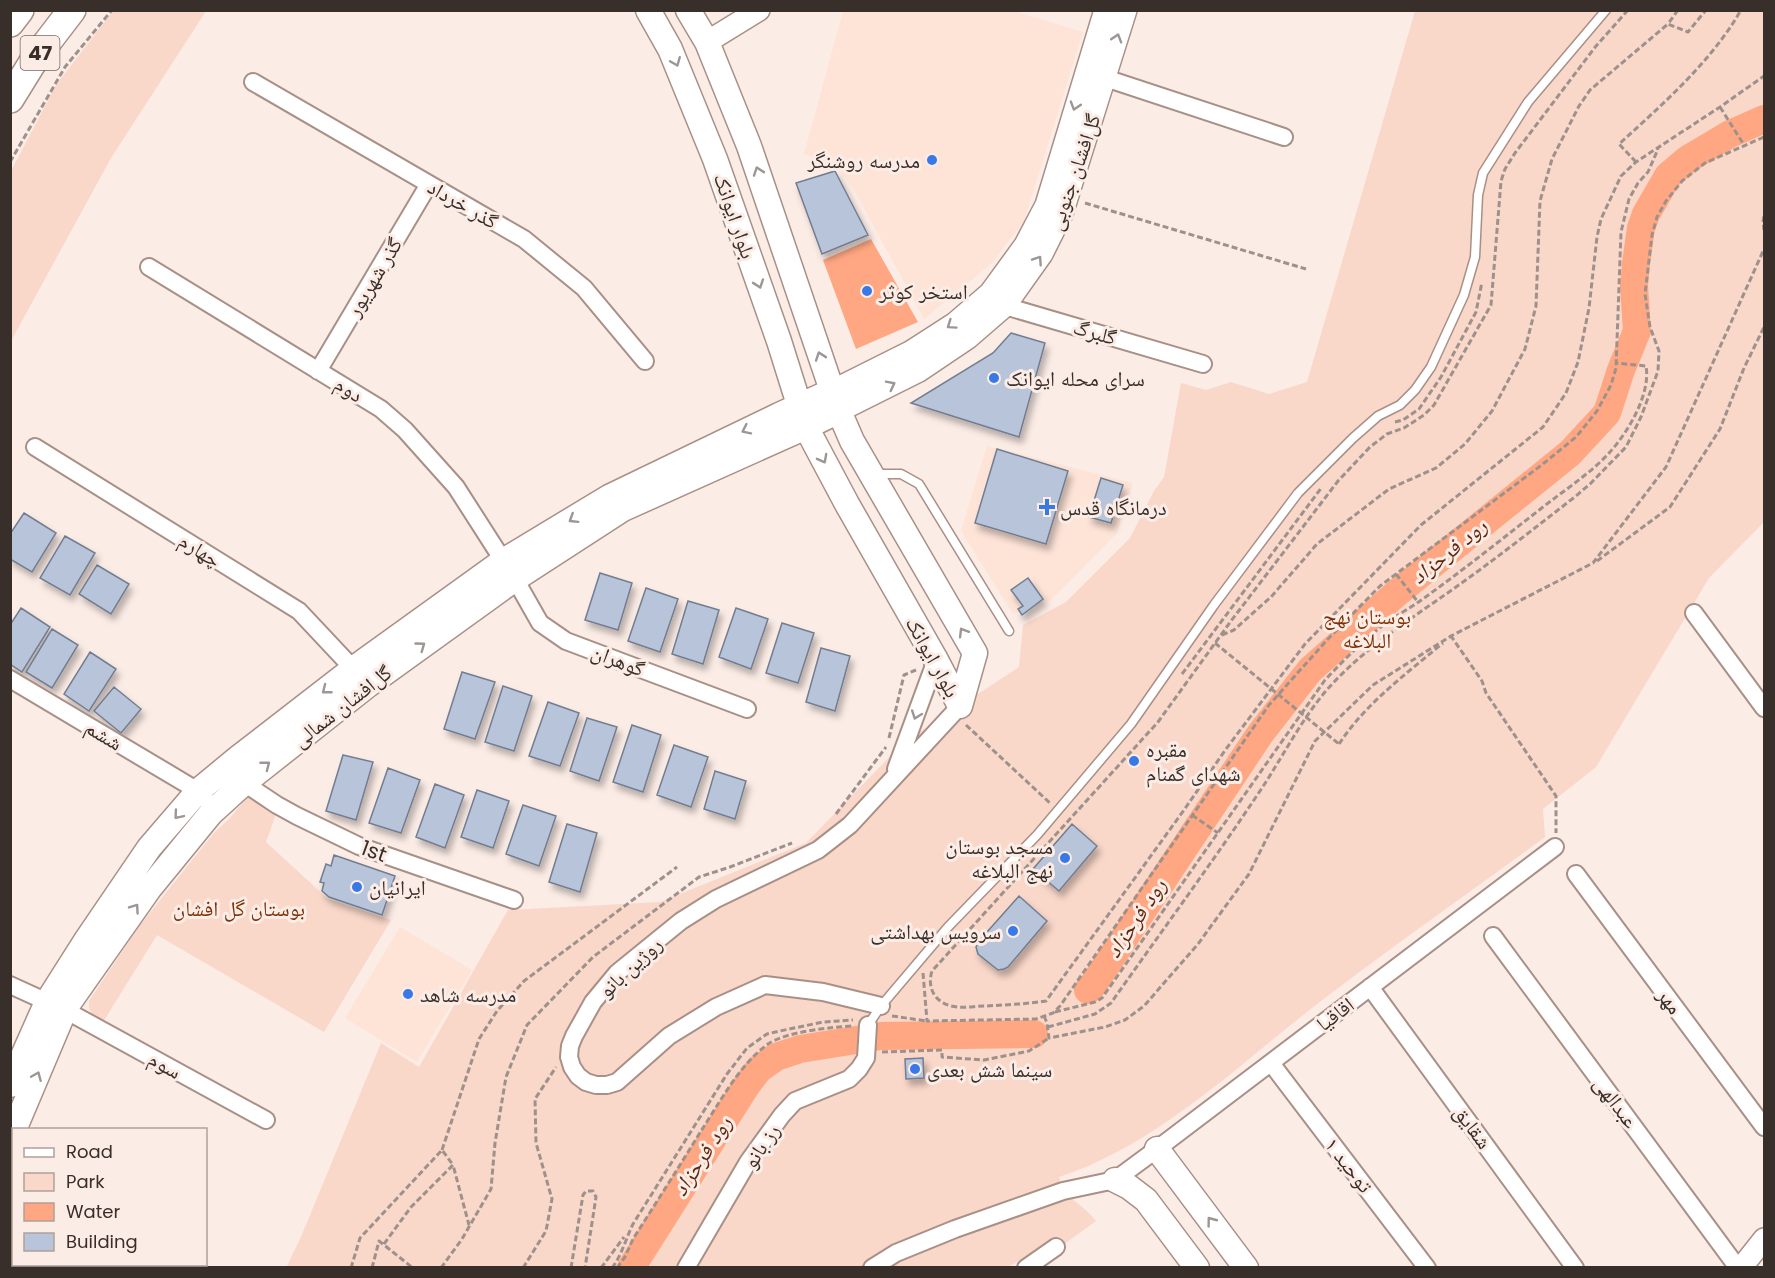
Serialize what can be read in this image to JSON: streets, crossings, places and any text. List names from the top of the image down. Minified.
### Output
{"streets":{"highway":["47"],"main road":["بلوار ایوانک","گل‌افشان شمالی"],"street":["گل‌افشان جنوبی","گذر خرداد","گذر شهریور","گلبرگ","دوم","چهارم","گوهران","ششم","1st","روژین بانو","مهر","اقاقیا","سوم","عبدالهی","شقایق","رز بانو","توحید ۱"]},"crossings":[["گل‌افشان جنوبی","بلوار ایوانک"],["گل‌افشان جنوبی","گلبرگ"],["گل‌افشان جنوبی","گل‌افشان شمالی"],["گذر خرداد","گذر شهریور"],["بلوار ایوانک","گل‌افشان شمالی"],["بلوار ایوانک","روژین بانو"],["گذر شهریور","دوم"],["دوم","گوهران"],["دوم","گل‌افشان شمالی"],["چهارم","گل‌افشان شمالی"],["گوهران","گل‌افشان شمالی"],["گل‌افشان شمالی","ششم"],["گل‌افشان شمالی","1st"],["گل‌افشان شمالی","سوم"],["اقاقیا","شقایق"],["اقاقیا","توحید ۱"]],"water":["رود فرحزاد"],"parks":["بوستان نهج البلاغه","بوستان گل افشان"],"places":{"other":["مدرسه روشنگر","استخر کوثر","سرای محله ایوانک","مقبره شهدای گمنام","مسجد بوستان نهج البلاغه","ایرانیان","سرویس بهداشتی","مدرسه شاهد","سینما شش بعدی"],"health":["درمانگاه قدس"]},"legend":["Road","Park","Water","Building"]}
